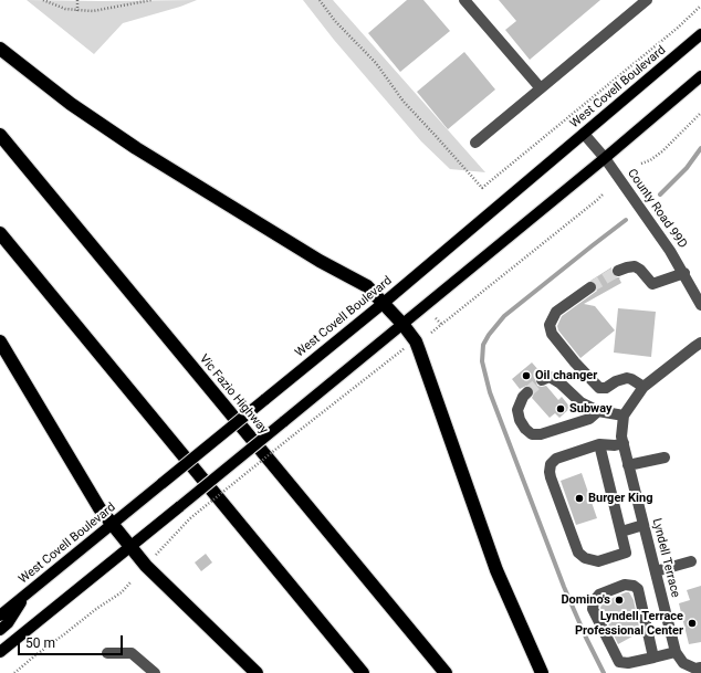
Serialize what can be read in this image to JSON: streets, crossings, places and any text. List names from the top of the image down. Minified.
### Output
{"streets":{"highway":["Vic Fazio Highway"],"main road":["West Covell Boulevard"],"street":["County Road 99D","Lyndell Terrace"]},"crossings":[["West Covell Boulevard","County Road 99D"]],"places":["Oil changer","Subway","Burger King","Domino's","Lyndell Terrace Professional Center"],"scale_bar":"50 m"}
